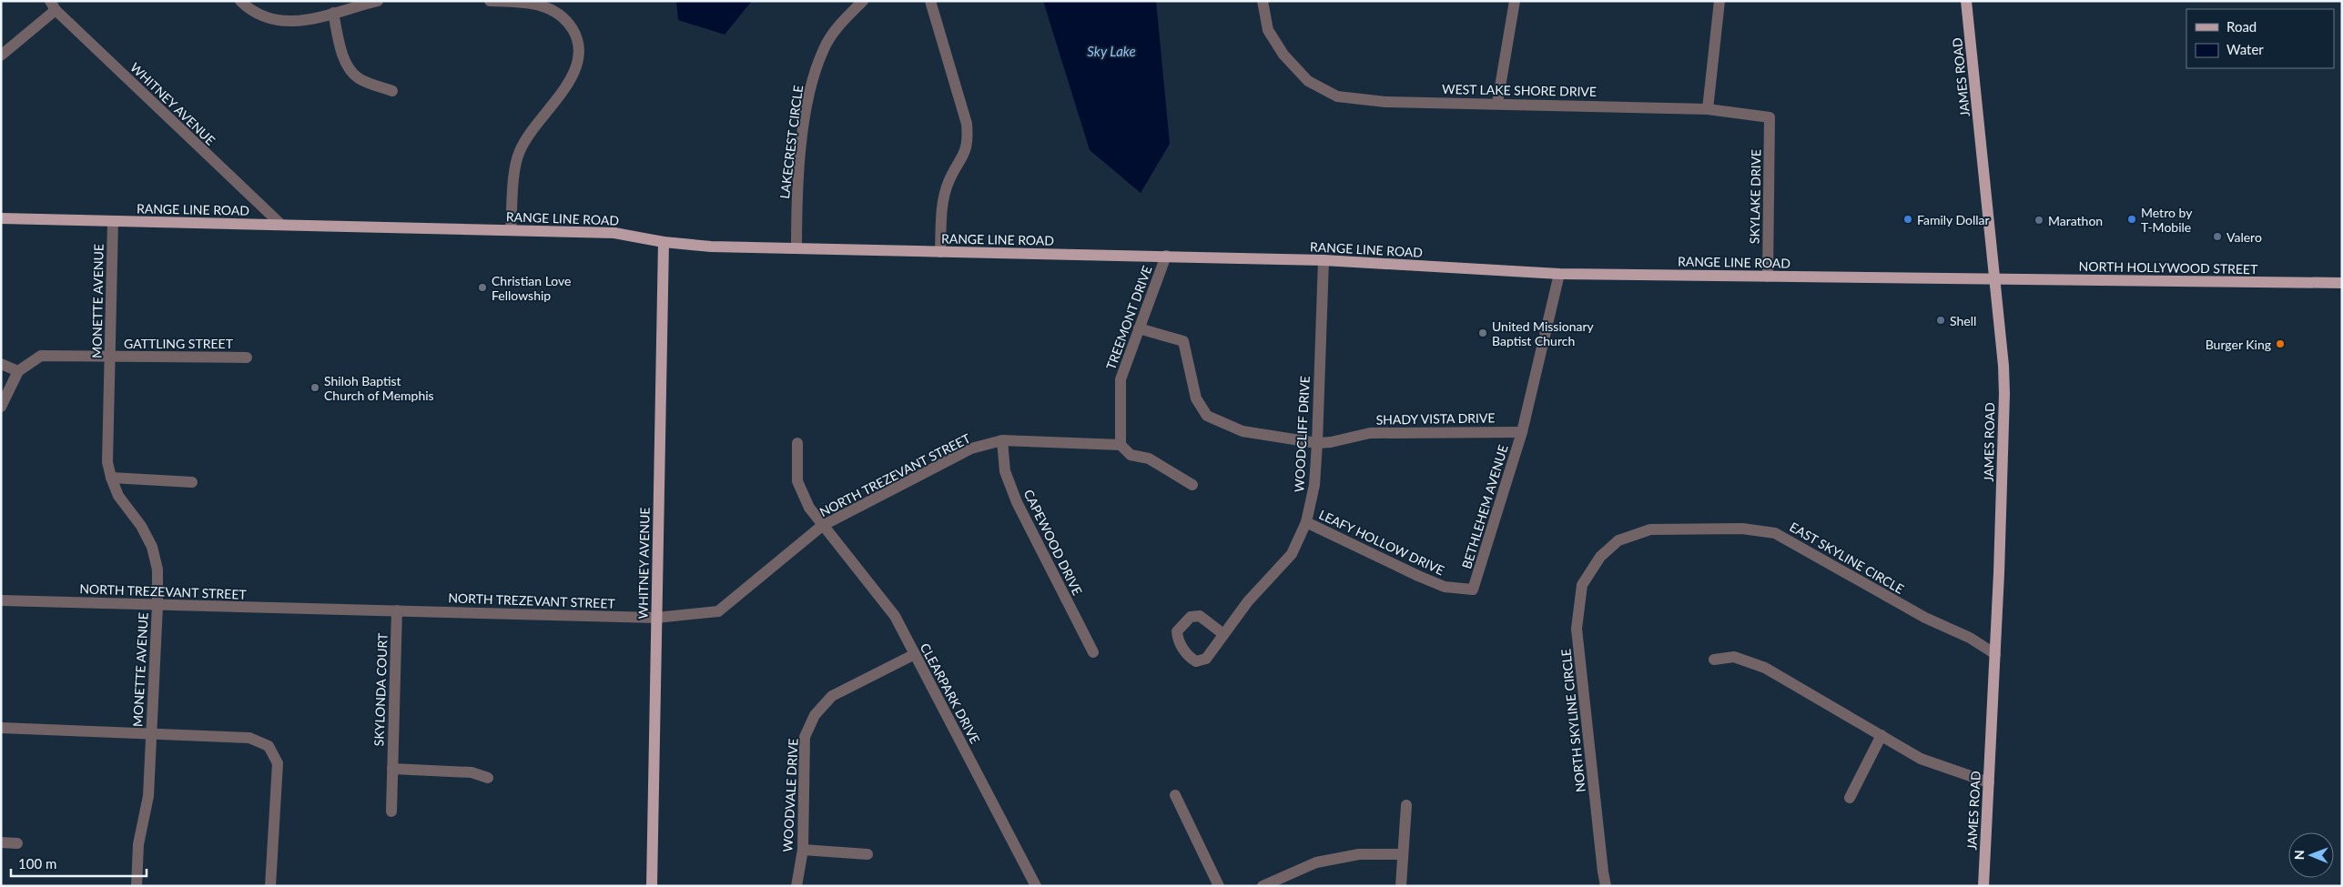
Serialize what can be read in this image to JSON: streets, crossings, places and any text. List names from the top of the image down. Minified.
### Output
{"streets":{"main road":["JAMES ROAD","WHITNEY AVENUE","RANGE LINE ROAD","NORTH HOLLYWOOD STREET"],"street":["WEST LAKE SHORE DRIVE","LAKECREST CIRCLE","SKYLAKE DRIVE","MONETTE AVENUE","TREEMONT DRIVE","GATTLING STREET","SHADY VISTA DRIVE","WOODCLIFF DRIVE","NORTH TREZEVANT STREET","BETHLEHEM AVENUE","CAPEWOOD DRIVE","LEAFY HOLLOW DRIVE","EAST SKYLINE CIRCLE","SKYLONDA COURT","CLEARPARK DRIVE","NORTH SKYLINE CIRCLE","WOODVALE DRIVE"]},"crossings":[["JAMES ROAD","RANGE LINE ROAD"],["JAMES ROAD","NORTH HOLLYWOOD STREET"],["JAMES ROAD","EAST SKYLINE CIRCLE"],["WEST LAKE SHORE DRIVE","SKYLAKE DRIVE"],["WHITNEY AVENUE","RANGE LINE ROAD"],["WHITNEY AVENUE","NORTH TREZEVANT STREET"],["LAKECREST CIRCLE","RANGE LINE ROAD"],["SKYLAKE DRIVE","RANGE LINE ROAD"],["RANGE LINE ROAD","NORTH HOLLYWOOD STREET"],["RANGE LINE ROAD","MONETTE AVENUE"],["RANGE LINE ROAD","TREEMONT DRIVE"],["RANGE LINE ROAD","WOODCLIFF DRIVE"],["RANGE LINE ROAD","BETHLEHEM AVENUE"],["MONETTE AVENUE","GATTLING STREET"],["MONETTE AVENUE","NORTH TREZEVANT STREET"],["TREEMONT DRIVE","SHADY VISTA DRIVE"],["TREEMONT DRIVE","NORTH TREZEVANT STREET"],["SHADY VISTA DRIVE","WOODCLIFF DRIVE"],["SHADY VISTA DRIVE","BETHLEHEM AVENUE"],["WOODCLIFF DRIVE","LEAFY HOLLOW DRIVE"],["NORTH TREZEVANT STREET","CAPEWOOD DRIVE"],["NORTH TREZEVANT STREET","SKYLONDA COURT"],["NORTH TREZEVANT STREET","CLEARPARK DRIVE"],["BETHLEHEM AVENUE","LEAFY HOLLOW DRIVE"],["EAST SKYLINE CIRCLE","NORTH SKYLINE CIRCLE"],["CLEARPARK DRIVE","WOODVALE DRIVE"]],"water":["Sky Lake"],"places":["Family Dollar","Metro by T-Mobile","Marathon","Valero","Christian Love Fellowship","Shell","United Missionary Baptist Church","Burger King","Shiloh Baptist Church of Memphis"],"legend":["Road","Water"],"scale_bar":"100 m","north":"left"}
